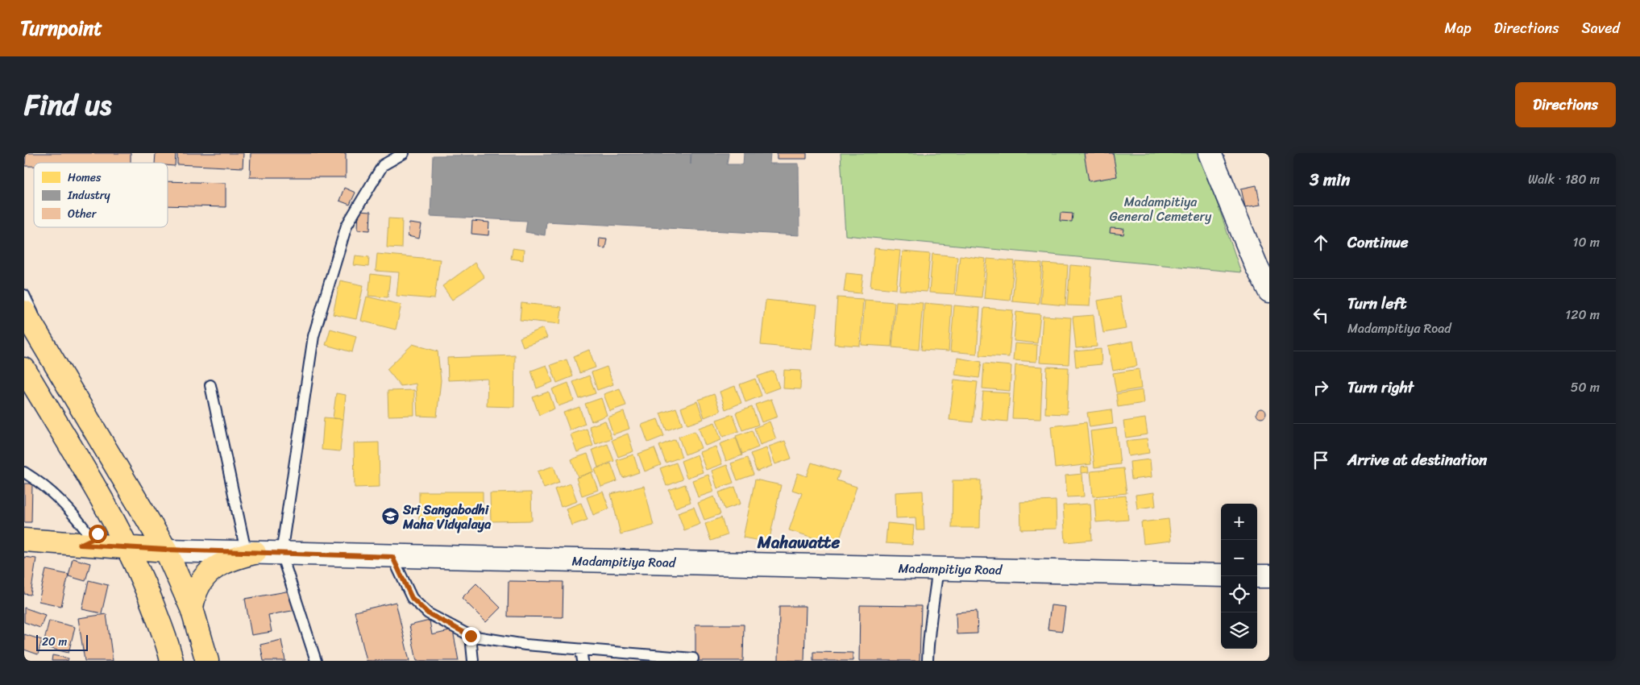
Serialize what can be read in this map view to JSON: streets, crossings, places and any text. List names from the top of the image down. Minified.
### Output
{"streets":{"main road":["Madampitiya Road"]},"districts":["Mahawatte"],"parks":["Madampitiya General Cemetery"],"places":{"school or university":["Sri Sangabodhi Maha Vidyalaya"]},"legend":["Homes","Industry","Other"],"scale_bar":"20 m","page":{"header":"Turnpoint","nav":["Map","Directions","Saved"],"title":"Find us","buttons":"Directions","heading":["3 min","Walk · 180 m"],"list":[["Continue","10 m"],["Turn left","Madampitiya Road","120 m"],["Turn right","50 m"],"Arrive at destination"],"map_buttons":["+","−"],"scale":"20 m"}}
